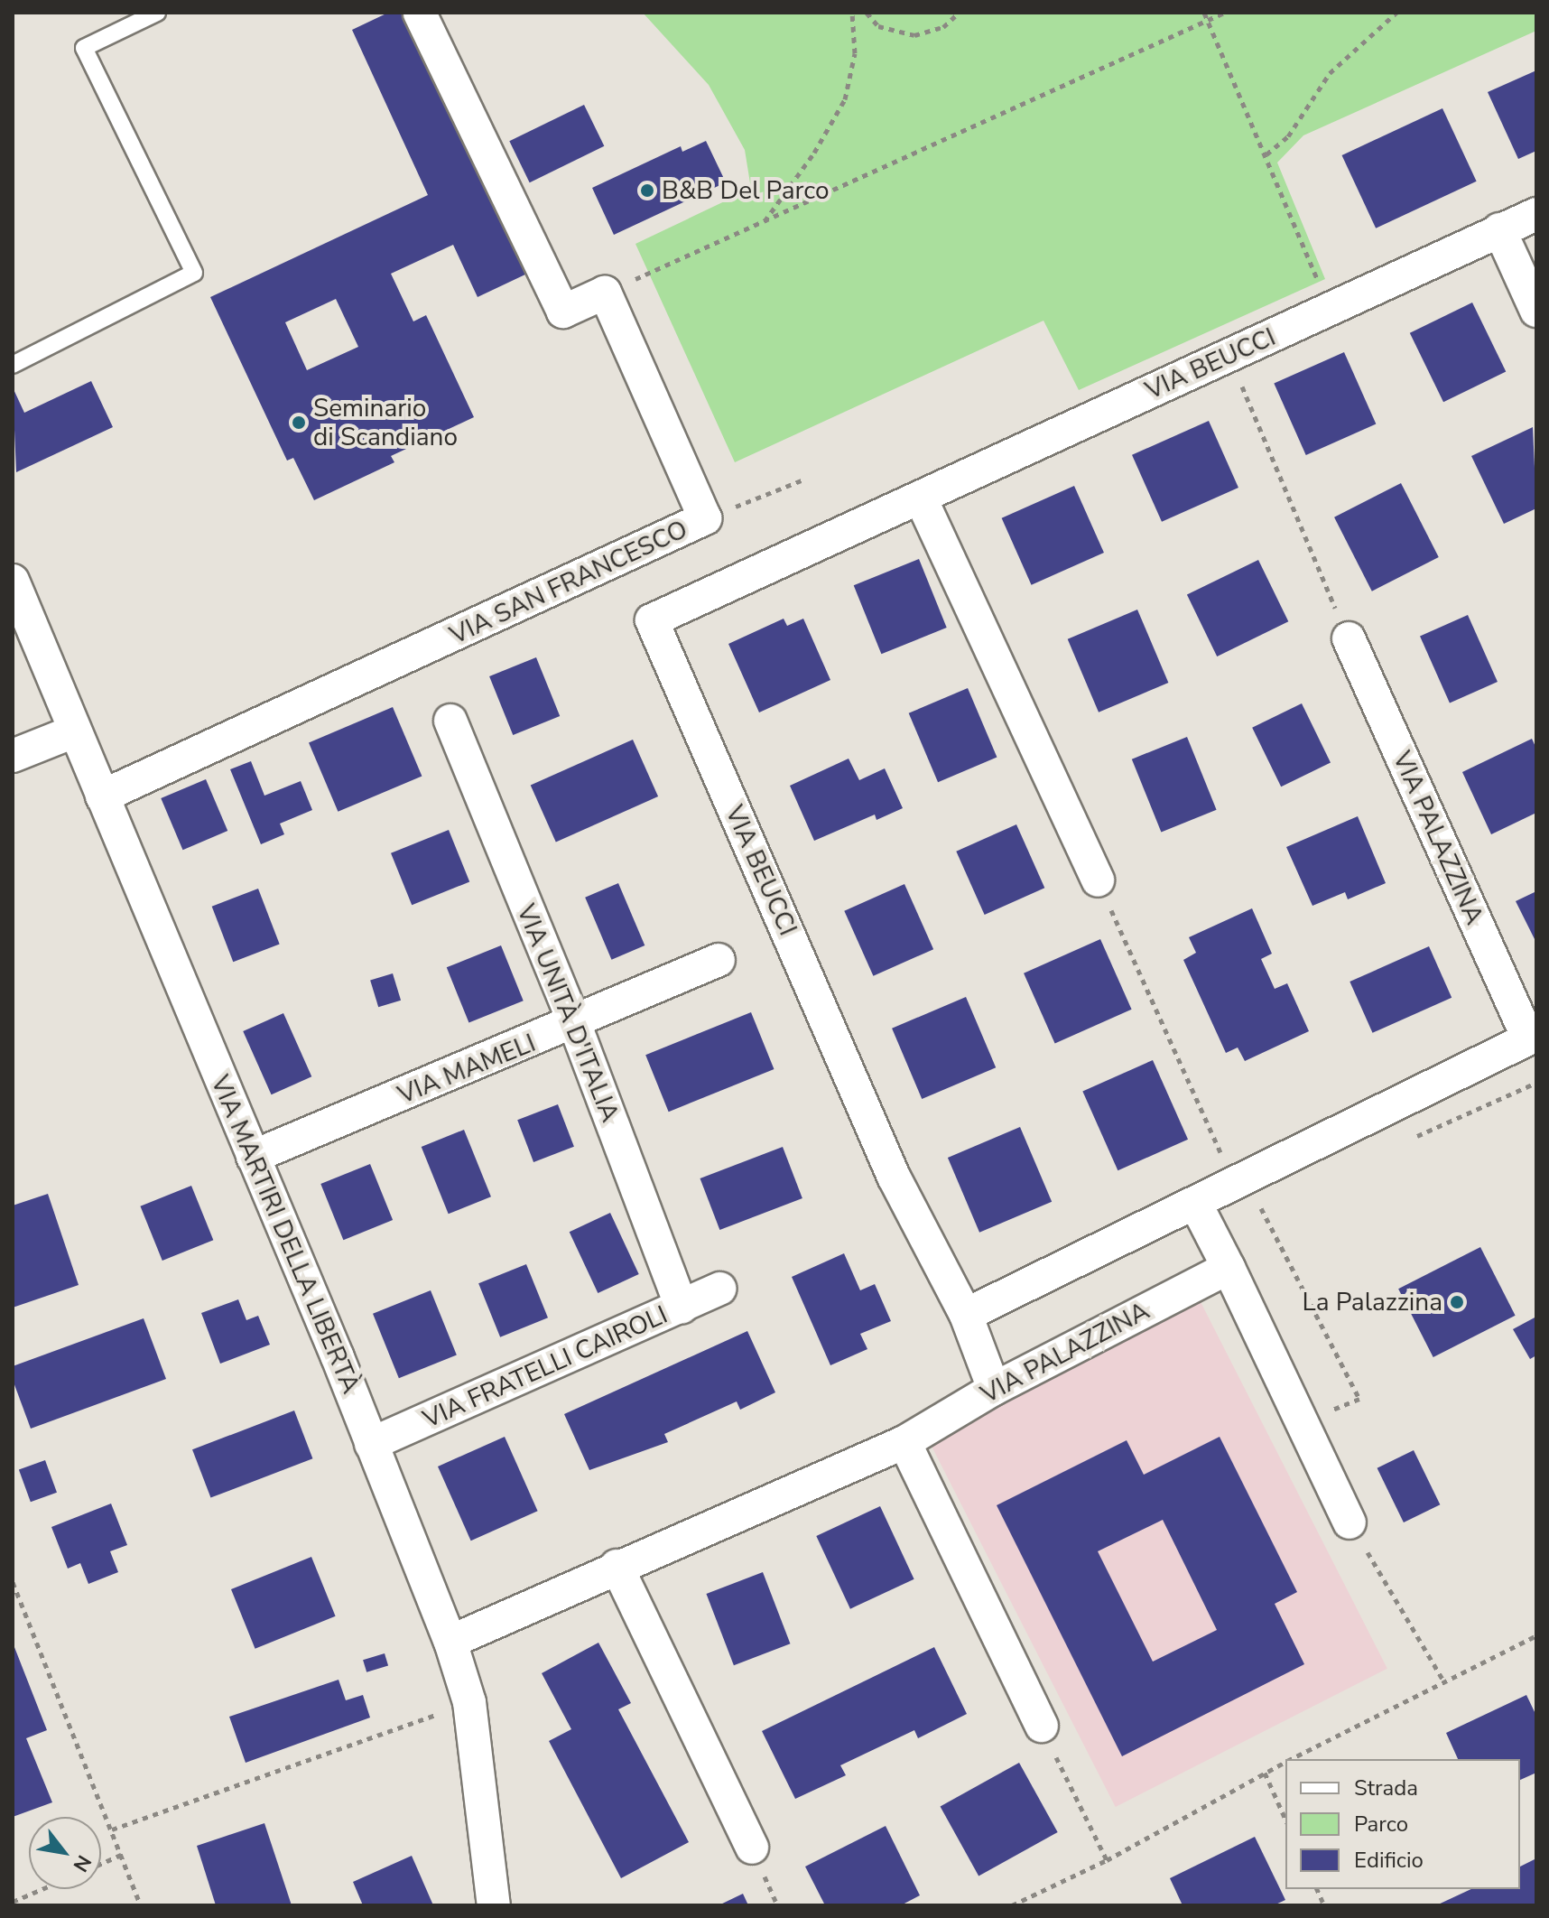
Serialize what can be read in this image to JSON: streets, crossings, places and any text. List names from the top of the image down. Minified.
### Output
{"streets":{"street":["VIA BEUCCI","VIA SAN FRANCESCO","VIA PALAZZINA","VIA UNITÀ D'ITALIA","VIA MAMELI","VIA MARTIRI DELLA LIBERTÀ","VIA FRATELLI CAIROLI"]},"crossings":[["VIA BEUCCI","VIA PALAZZINA"],["VIA SAN FRANCESCO","VIA MARTIRI DELLA LIBERTÀ"],["VIA PALAZZINA","VIA MARTIRI DELLA LIBERTÀ"],["VIA UNITÀ D'ITALIA","VIA MAMELI"],["VIA UNITÀ D'ITALIA","VIA FRATELLI CAIROLI"],["VIA MAMELI","VIA MARTIRI DELLA LIBERTÀ"],["VIA MARTIRI DELLA LIBERTÀ","VIA FRATELLI CAIROLI"]],"places":["B&B Del Parco","Seminario di Scandiano","La Palazzina"],"legend":["Strada","Parco","Edificio"],"north":"bottom right"}
